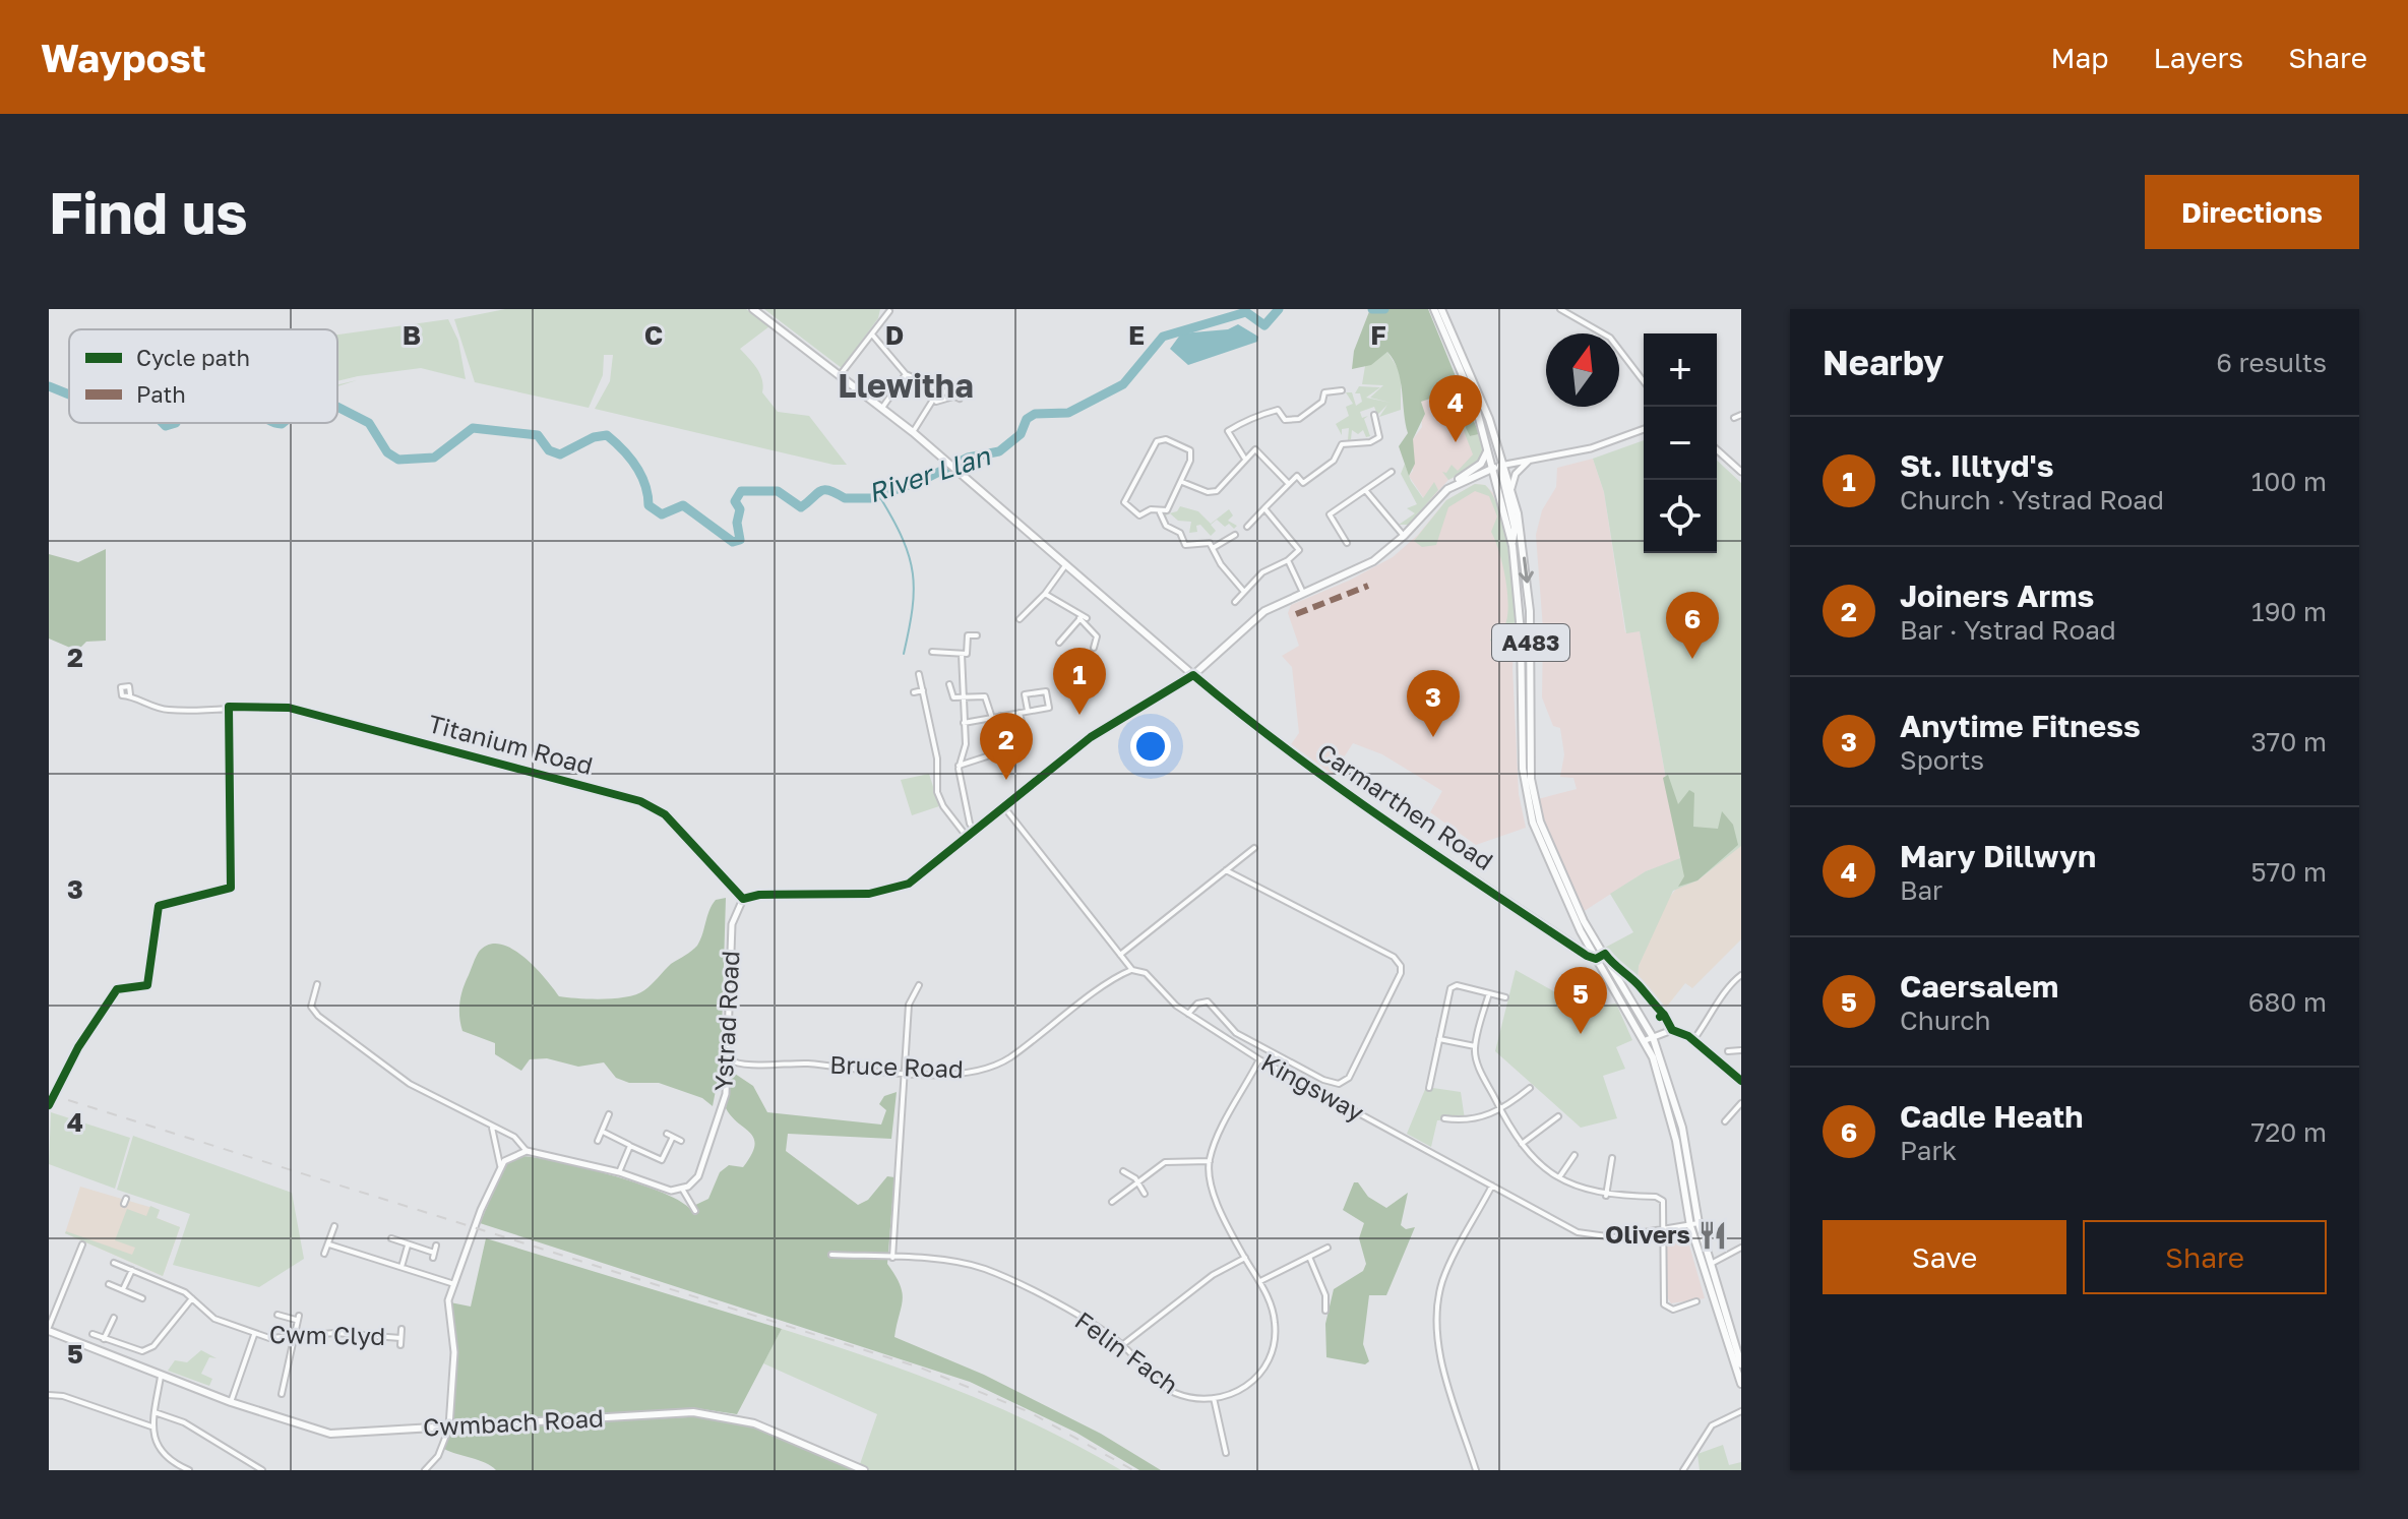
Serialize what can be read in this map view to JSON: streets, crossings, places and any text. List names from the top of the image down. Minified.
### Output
{"streets":{"main road":["A483","Carmarthen Road","Cwmbach Road"],"street":["Titanium Road","Ystrad Road","Bruce Road","Kingsway","Cwm Clyd","Felin Fach"]},"crossings":[["A483","Carmarthen Road"],["Titanium Road","Ystrad Road"],["Carmarthen Road","Kingsway"],["Ystrad Road","Bruce Road"],["Bruce Road","Kingsway"],["Cwm Clyd","Cwmbach Road"]],"districts":["Llewitha"],"water":["River Llan"],"places":{"restaurant":["Olivers"]},"legend":["Cycle path","Path"],"north":"top","page":{"header":"Waypost","nav":["Map","Layers","Share"],"buttons":["Directions",["Save","Share"]],"title":"Find us","heading":["Nearby","6 results"],"map_buttons":["+","−"],"pins":["4","6","1","3","2","5"],"list":[{"mark":"1","name":"St. Illtyd's","note":"Church · Ystrad Road","value":"100 m"},{"mark":"2","name":"Joiners Arms","note":"Bar · Ystrad Road","value":"190 m"},{"mark":"3","name":"Anytime Fitness","note":"Sports","value":"370 m"},{"mark":"4","name":"Mary Dillwyn","note":"Bar","value":"570 m"},{"mark":"5","name":"Caersalem","note":"Church","value":"680 m"},{"mark":"6","name":"Cadle Heath","note":"Park","value":"720 m"}]},"grid":{"columns":["B","C","D","E","F"],"rows":["2","3","4","5"]}}
